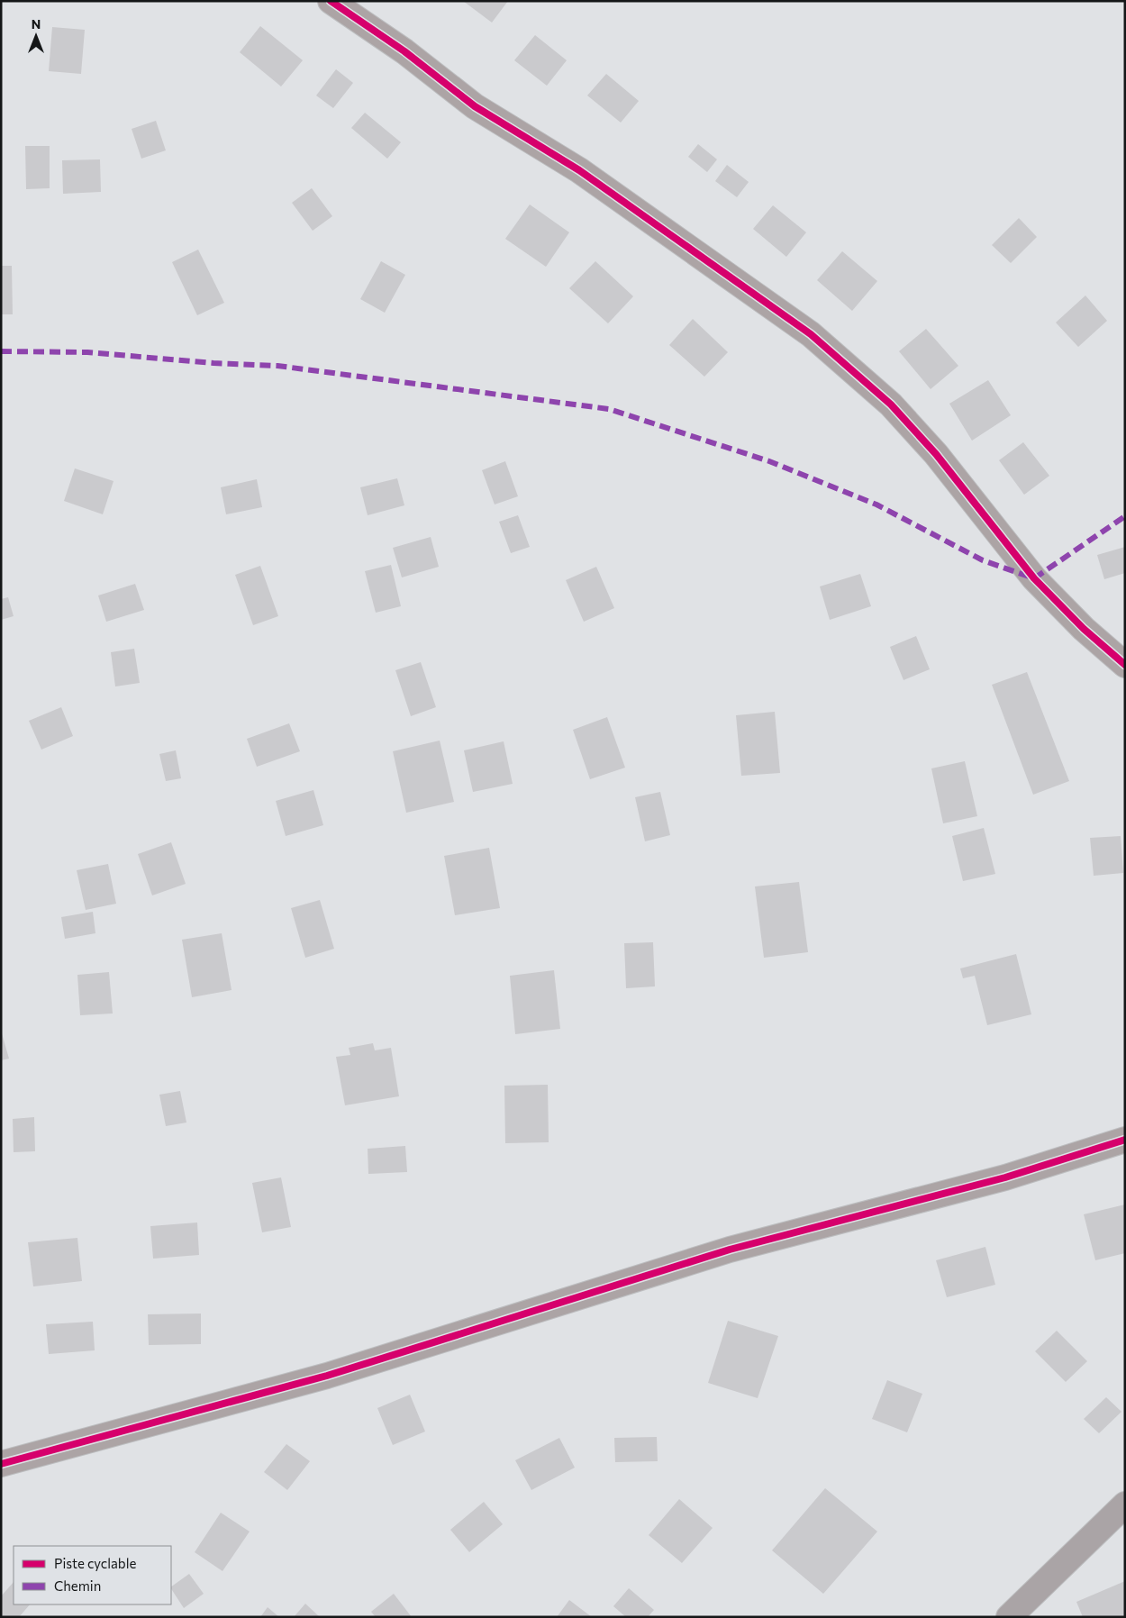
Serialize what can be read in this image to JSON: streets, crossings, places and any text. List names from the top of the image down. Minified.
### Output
{"legend":["Piste cyclable","Chemin"],"north":"top"}
